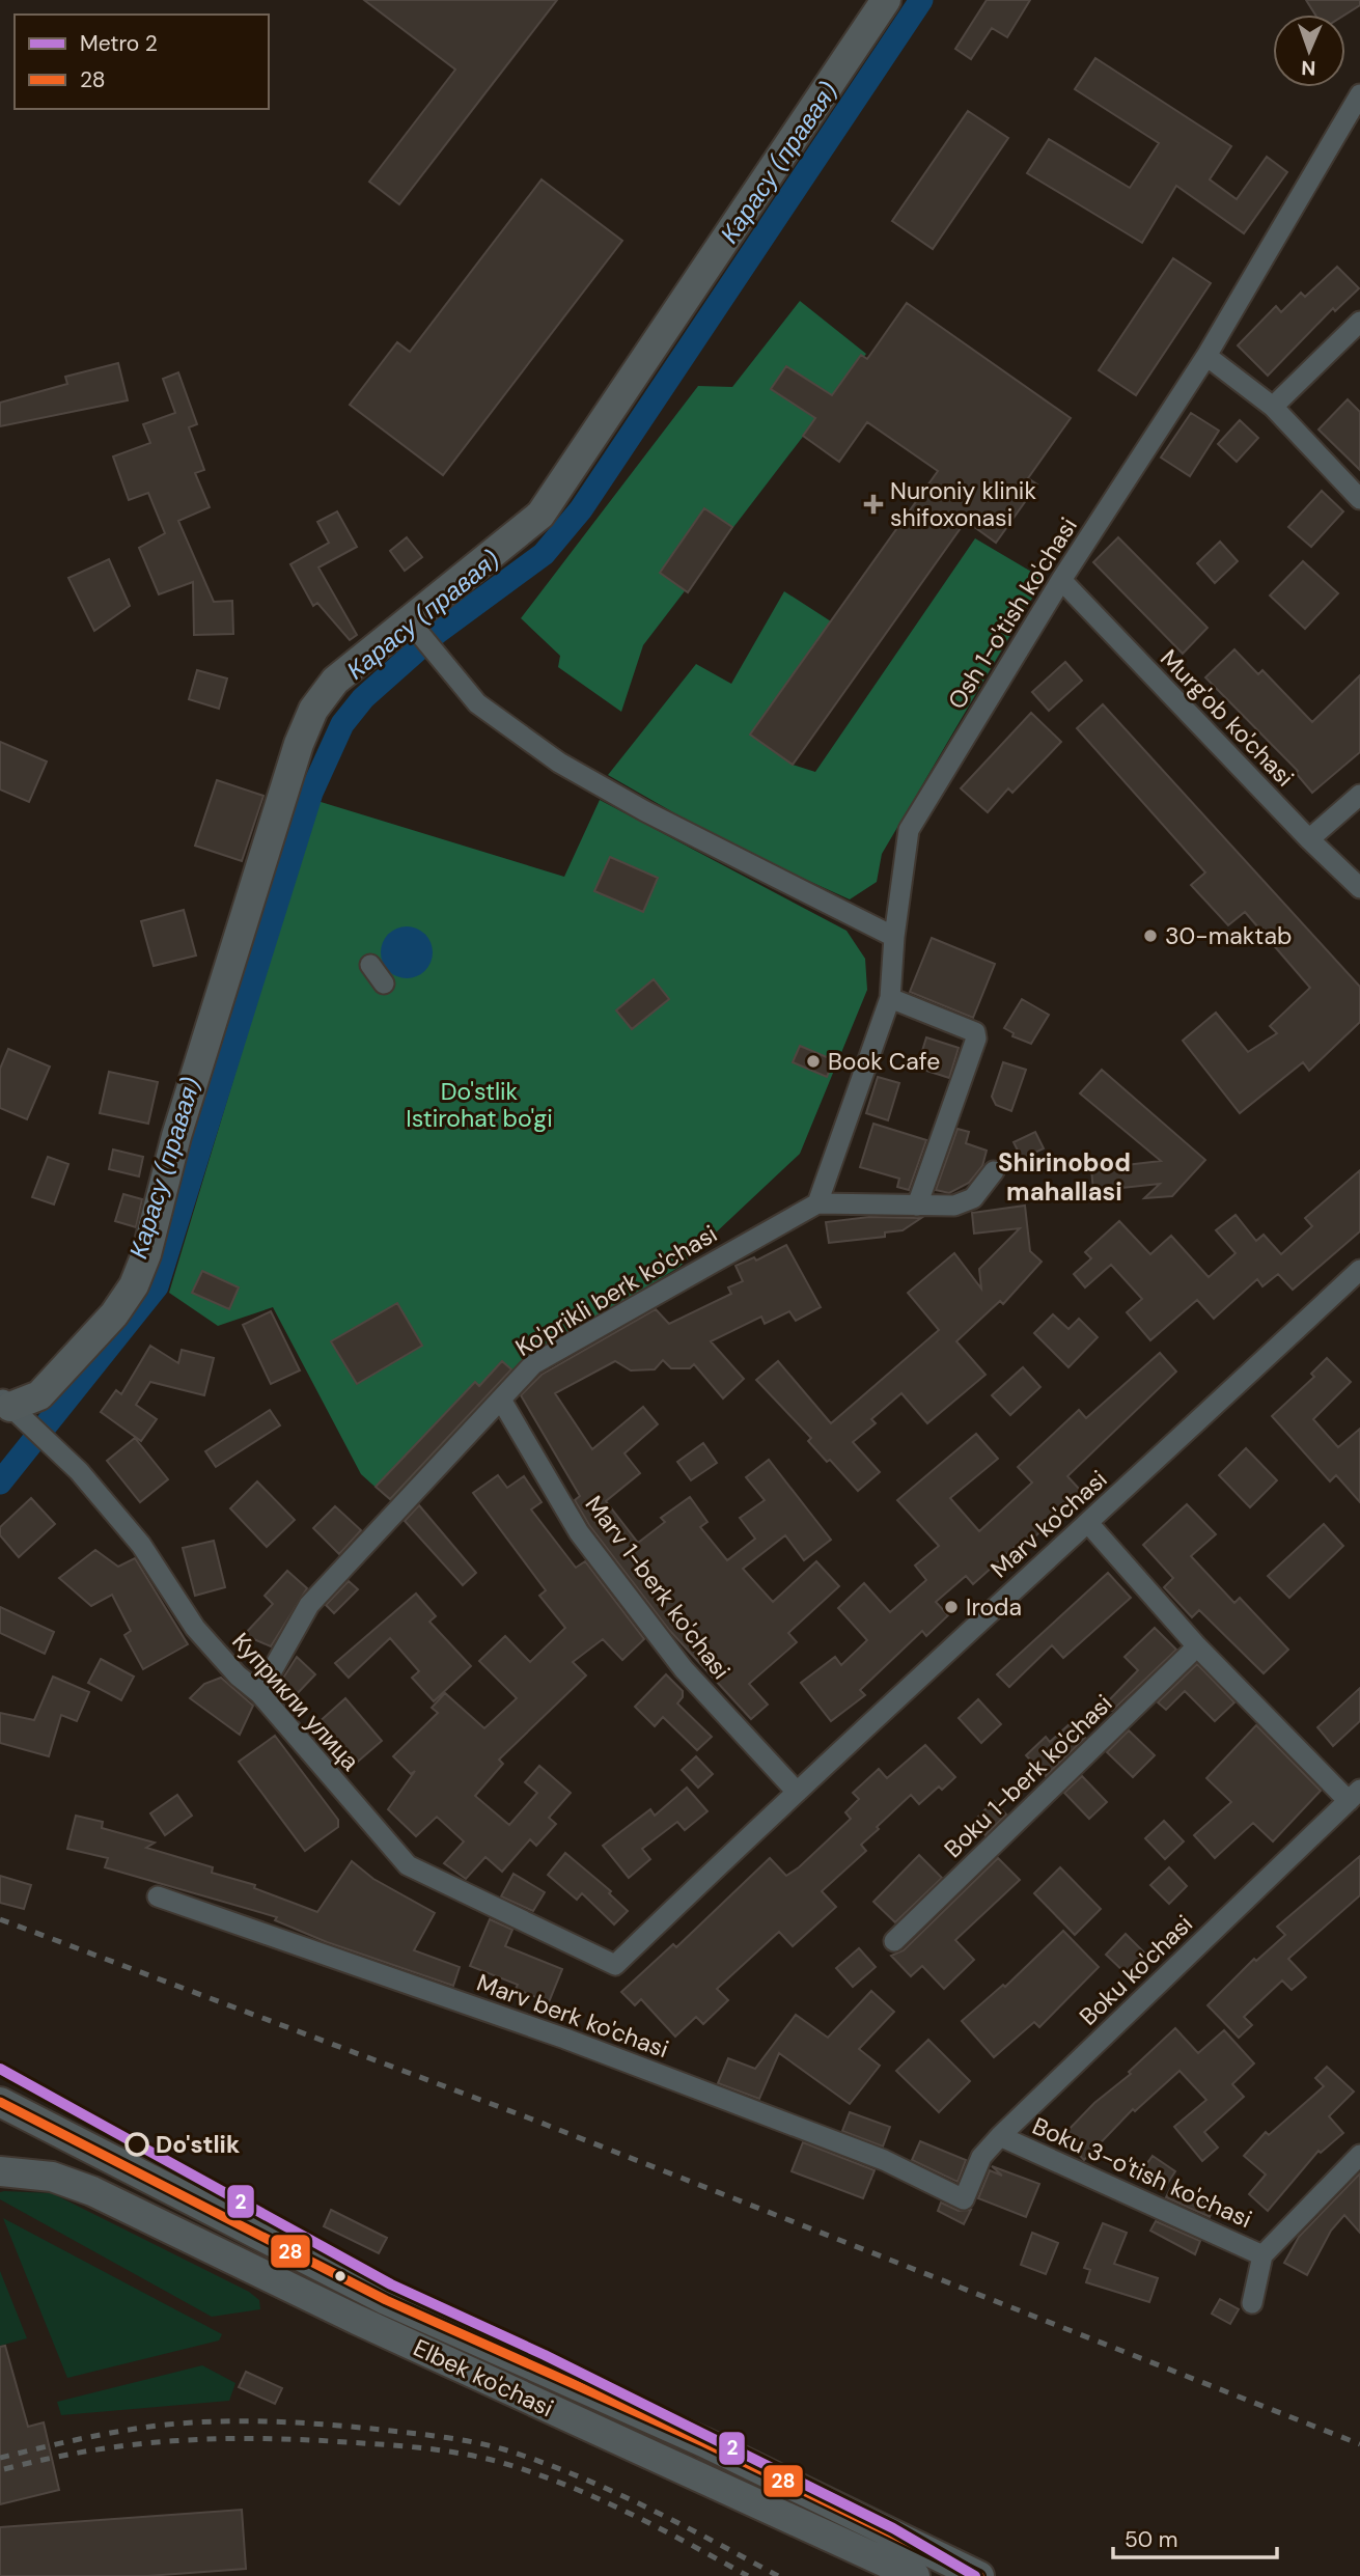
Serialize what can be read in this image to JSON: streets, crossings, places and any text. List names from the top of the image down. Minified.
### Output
{"streets":{"main road":["Elbek ko'chasi"],"street":["Osh 1-o'tish ko'chasi","Murg'ob ko'chasi","Ko'prikli berk ko'chasi","Marv ko'chasi","Marv 1-berk ko'chasi","Куприкли улица","Boku 1-berk ko'chasi","Boku ko'chasi","Marv berk ko'chasi","Boku 3-o'tish ko'chasi"]},"crossings":[["Osh 1-o'tish ko'chasi","Murg'ob ko'chasi"],["Osh 1-o'tish ko'chasi","Ko'prikli berk ko'chasi"],["Ko'prikli berk ko'chasi","Marv 1-berk ko'chasi"],["Ko'prikli berk ko'chasi","Куприкли улица"],["Marv ko'chasi","Marv 1-berk ko'chasi"],["Marv ko'chasi","Куприкли улица"],["Boku ko'chasi","Marv berk ko'chasi"],["Boku ko'chasi","Boku 3-o'tish ko'chasi"]],"districts":["Shirinobod mahallasi"],"water":["Карасу (правая)"],"parks":["Do'stlik Istirohat bo'gi"],"places":{"health":["Nuroniy klinik shifoxonasi"],"other":["30-maktab","Book Cafe","Iroda","Do'stlik"]},"lines":["metro line 2","transit line 28"],"legend":["Metro 2","28"],"scale_bar":"50 m","north":"bottom"}
